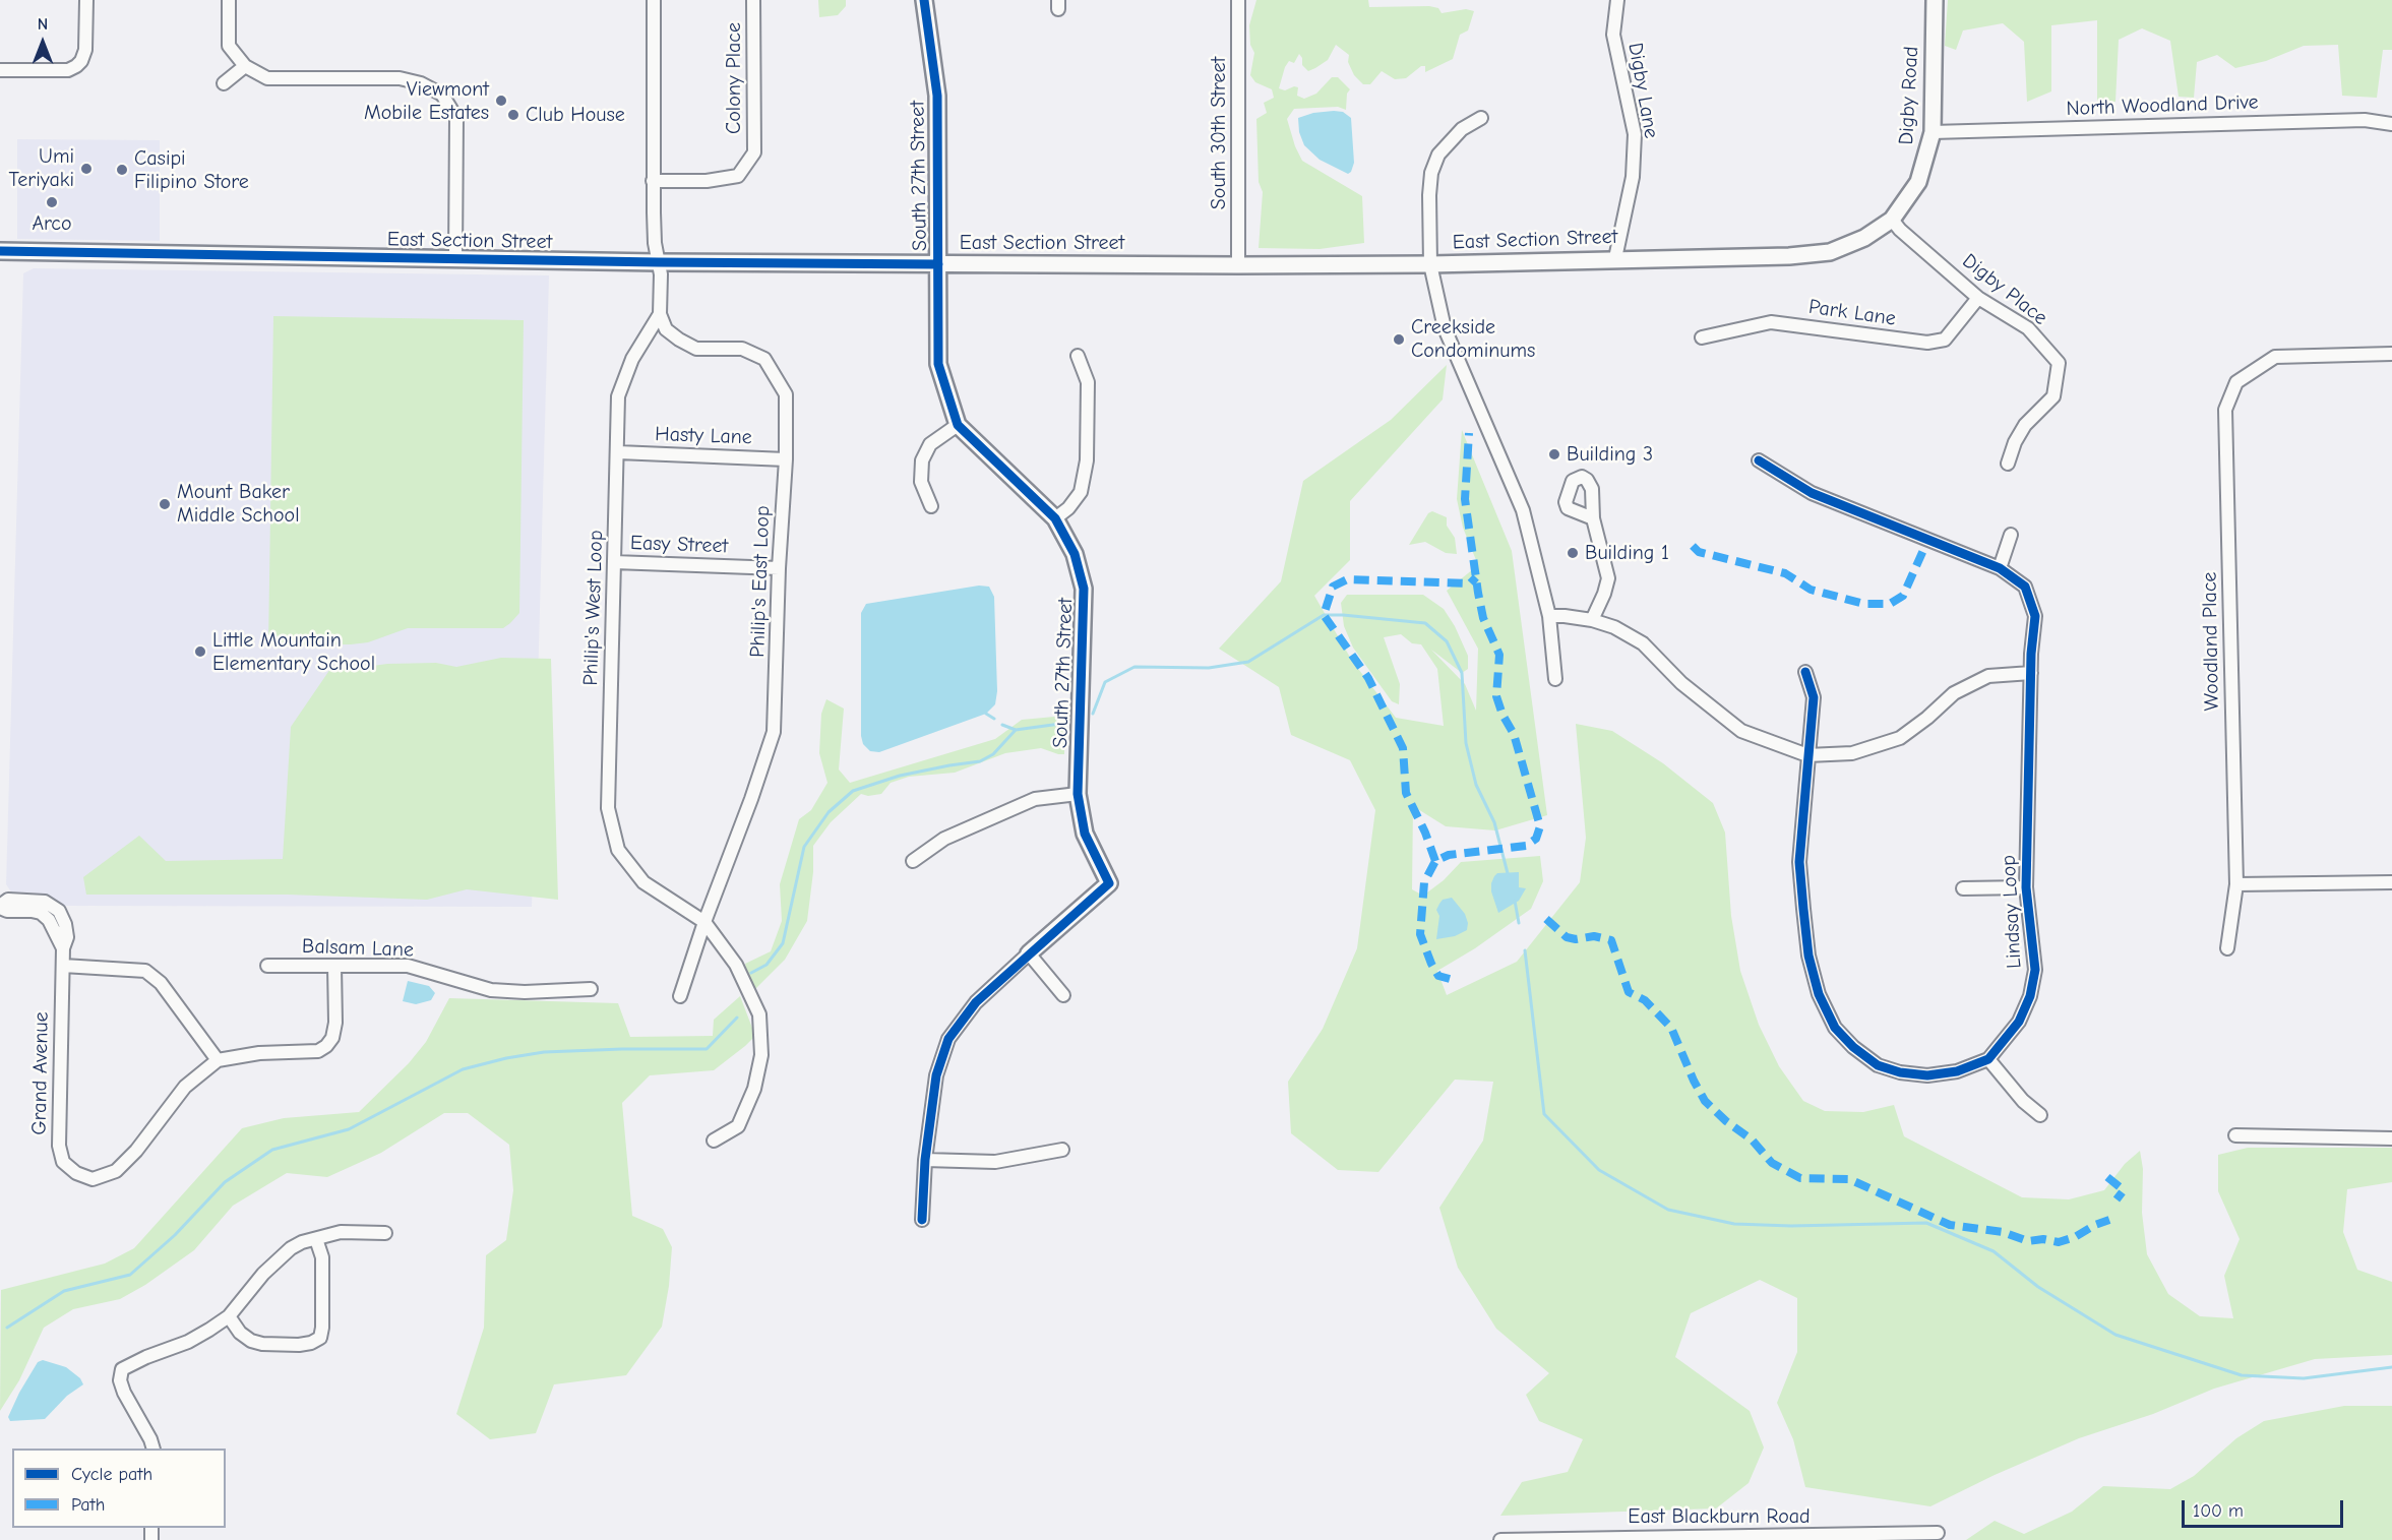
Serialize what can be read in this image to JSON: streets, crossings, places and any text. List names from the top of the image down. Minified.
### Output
{"streets":{"street":["Colony Place","Digby Lane","Digby Road","North Woodland Drive","South 30th Street","South 27th Street","East Section Street","Digby Place","Park Lane","Hasty Lane","Easy Street","Philip's East Loop","Philip's West Loop","Woodland Place","Lindsay Loop","Balsam Lane","Grand Avenue","East Blackburn Road"]},"crossings":[["Digby Lane","East Section Street"],["Digby Road","North Woodland Drive"],["Digby Road","East Section Street"],["Digby Road","Digby Place"],["South 30th Street","East Section Street"],["South 27th Street","East Section Street"],["East Section Street","Digby Place"],["Digby Place","Park Lane"],["Hasty Lane","Philip's East Loop"],["Hasty Lane","Philip's West Loop"],["Easy Street","Philip's East Loop"],["Easy Street","Philip's West Loop"],["Philip's East Loop","Philip's West Loop"],["Balsam Lane","Grand Avenue"]],"places":["Viewmont Mobile Estates","Club House","Umi Teriyaki","Casipi Filipino Store","Arco","Creekside Condominums","Building 3","Mount Baker Middle School","Building 1","Little Mountain Elementary School"],"legend":["Cycle path","Path"],"scale_bar":"100 m","north":"top"}
